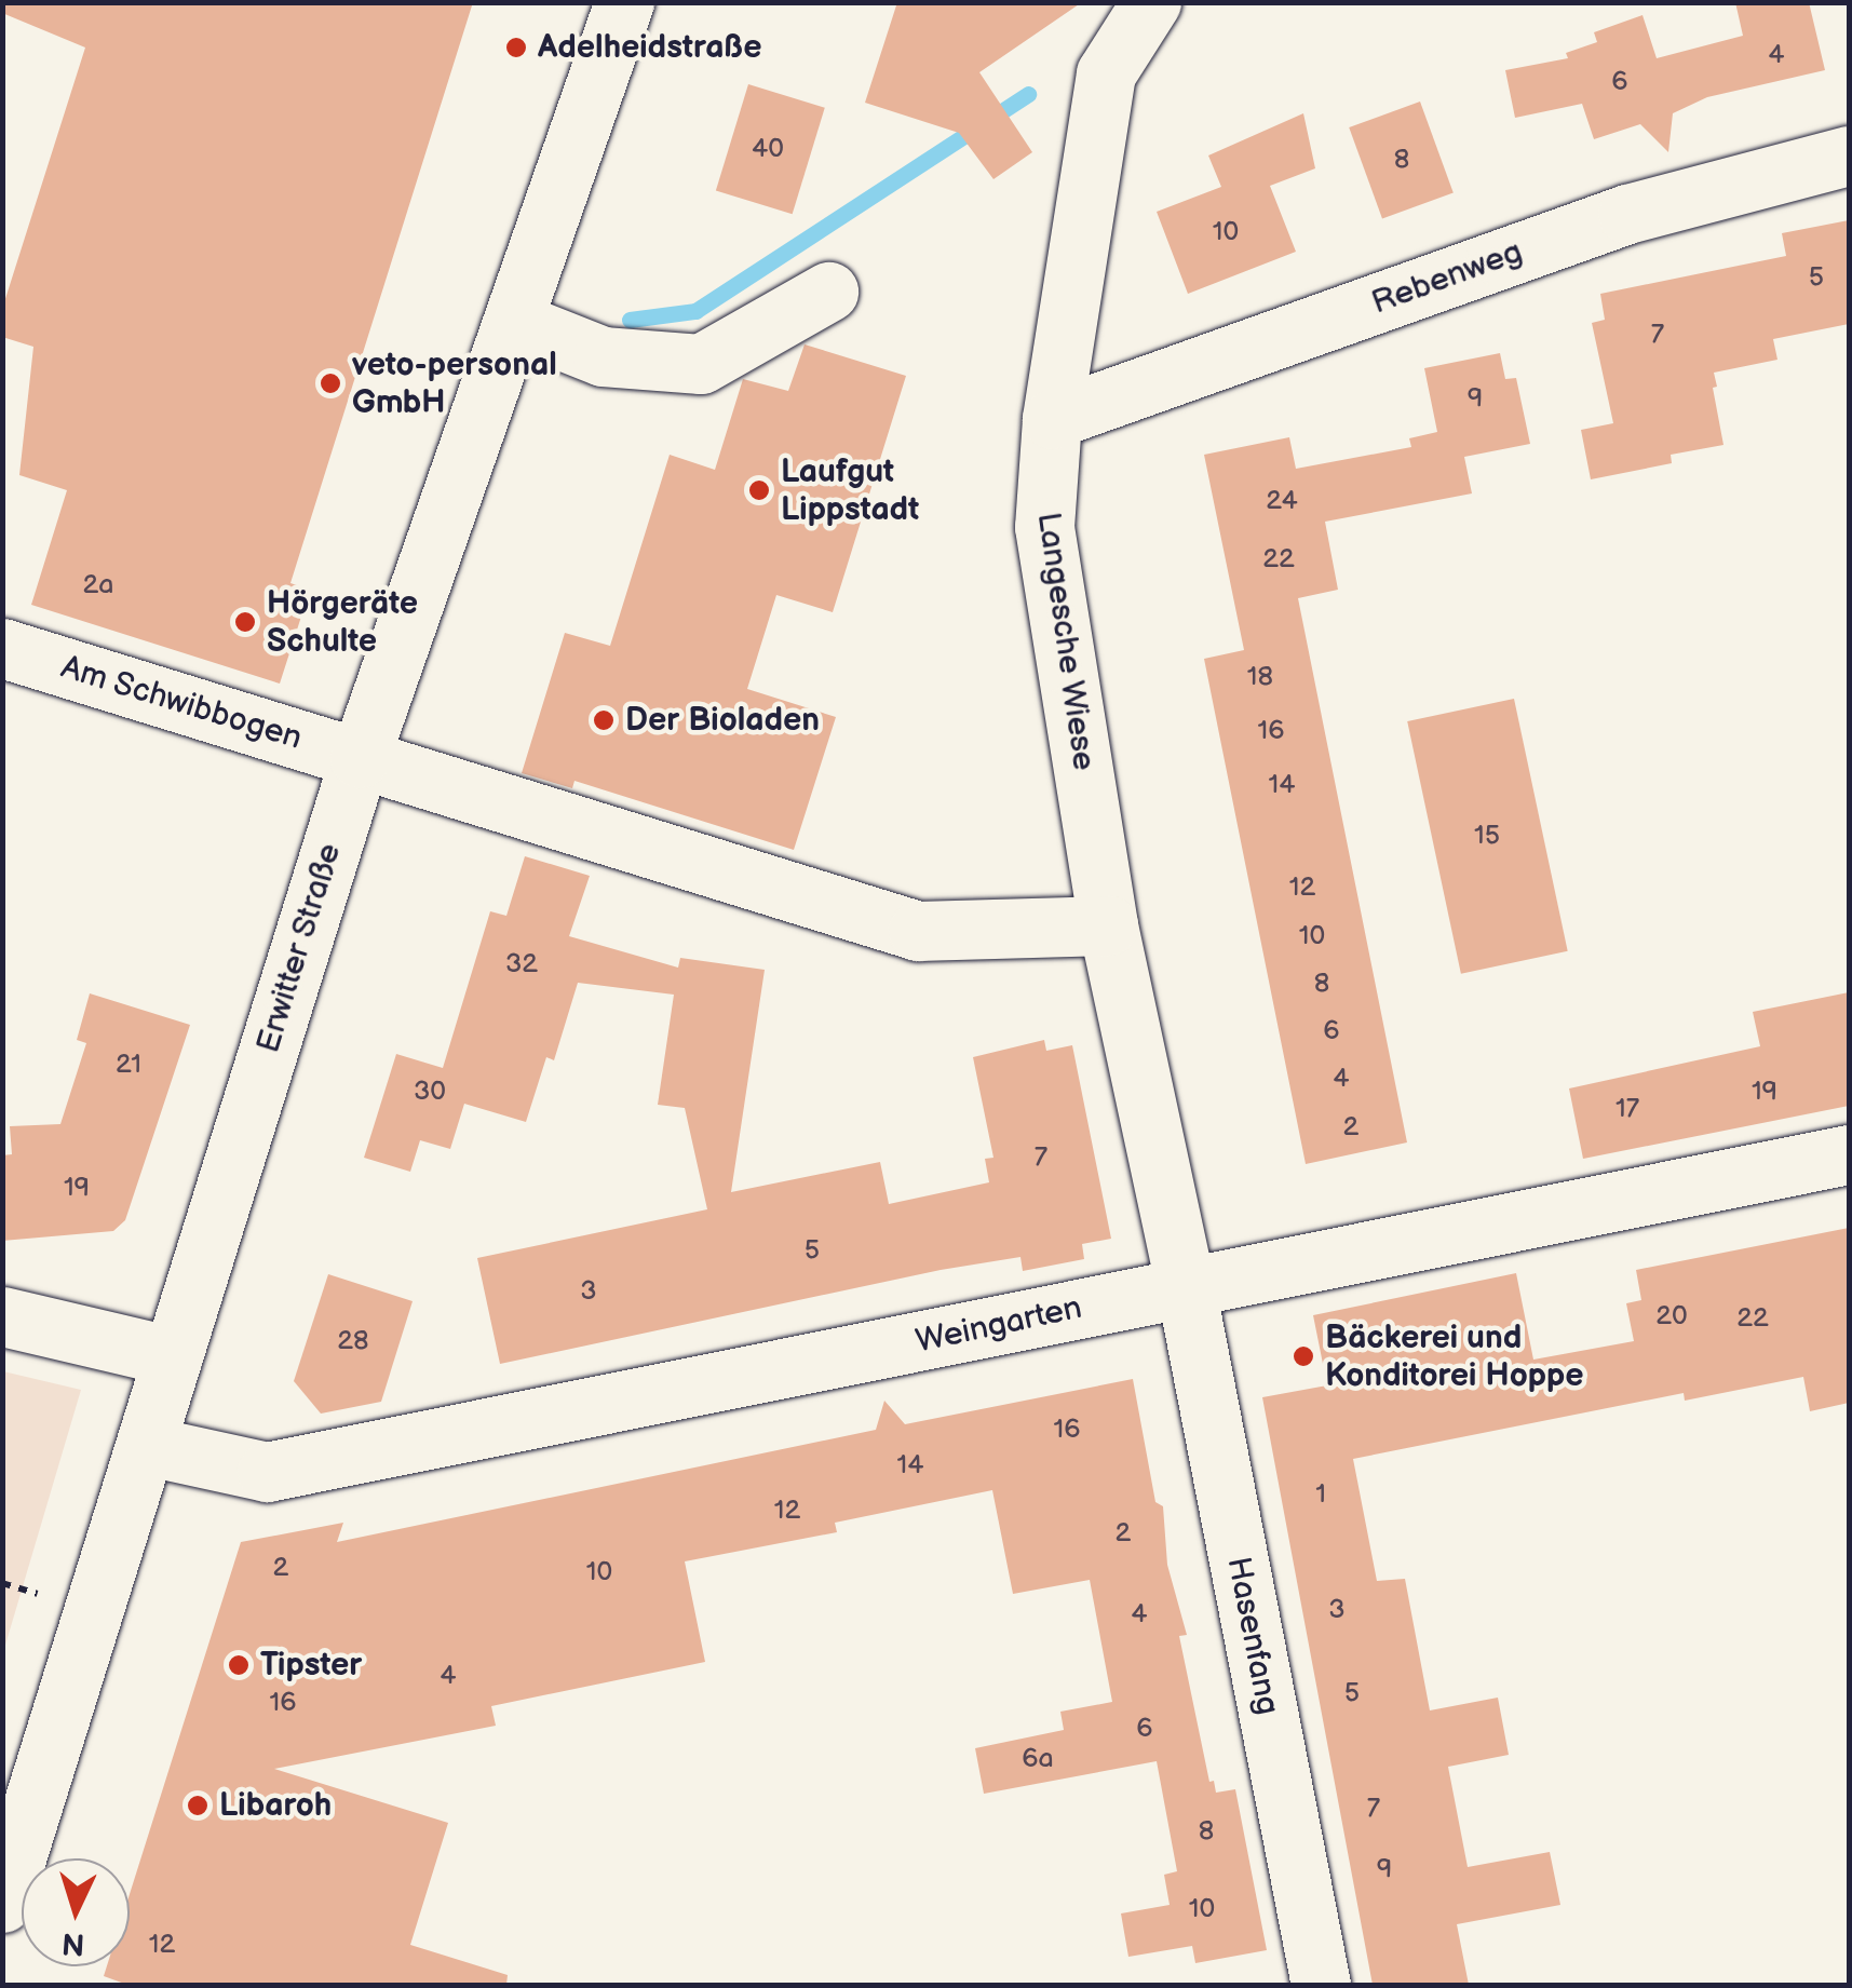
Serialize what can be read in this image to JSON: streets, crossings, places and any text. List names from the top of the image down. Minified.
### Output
{"streets":{"street":["Rebenweg","Langesche Wiese","Am Schwibbogen","Erwitter Straße","Weingarten","Hasenfang"]},"crossings":[["Rebenweg","Langesche Wiese"],["Langesche Wiese","Am Schwibbogen"],["Langesche Wiese","Weingarten"],["Langesche Wiese","Hasenfang"],["Am Schwibbogen","Erwitter Straße"],["Erwitter Straße","Weingarten"],["Weingarten","Hasenfang"]],"places":["Adelheidstraße","veto-personal GmbH","Laufgut Lippstadt","Hörgeräte Schulte","Der Bioladen","Bäckerei und Konditorei Hoppe","Tipster","Libaroh"],"house_numbers":["4","6","40","8","10","5","7","9","24","22","2a","18","16","14","15","12","10","32","8","6","21","4","30","19","17","2","7","19","5","3","20","22","28","16","14","1","12","2","2","10","3","4","4","5","16","6","6a","7","8","9","10","12"],"north":"bottom"}
